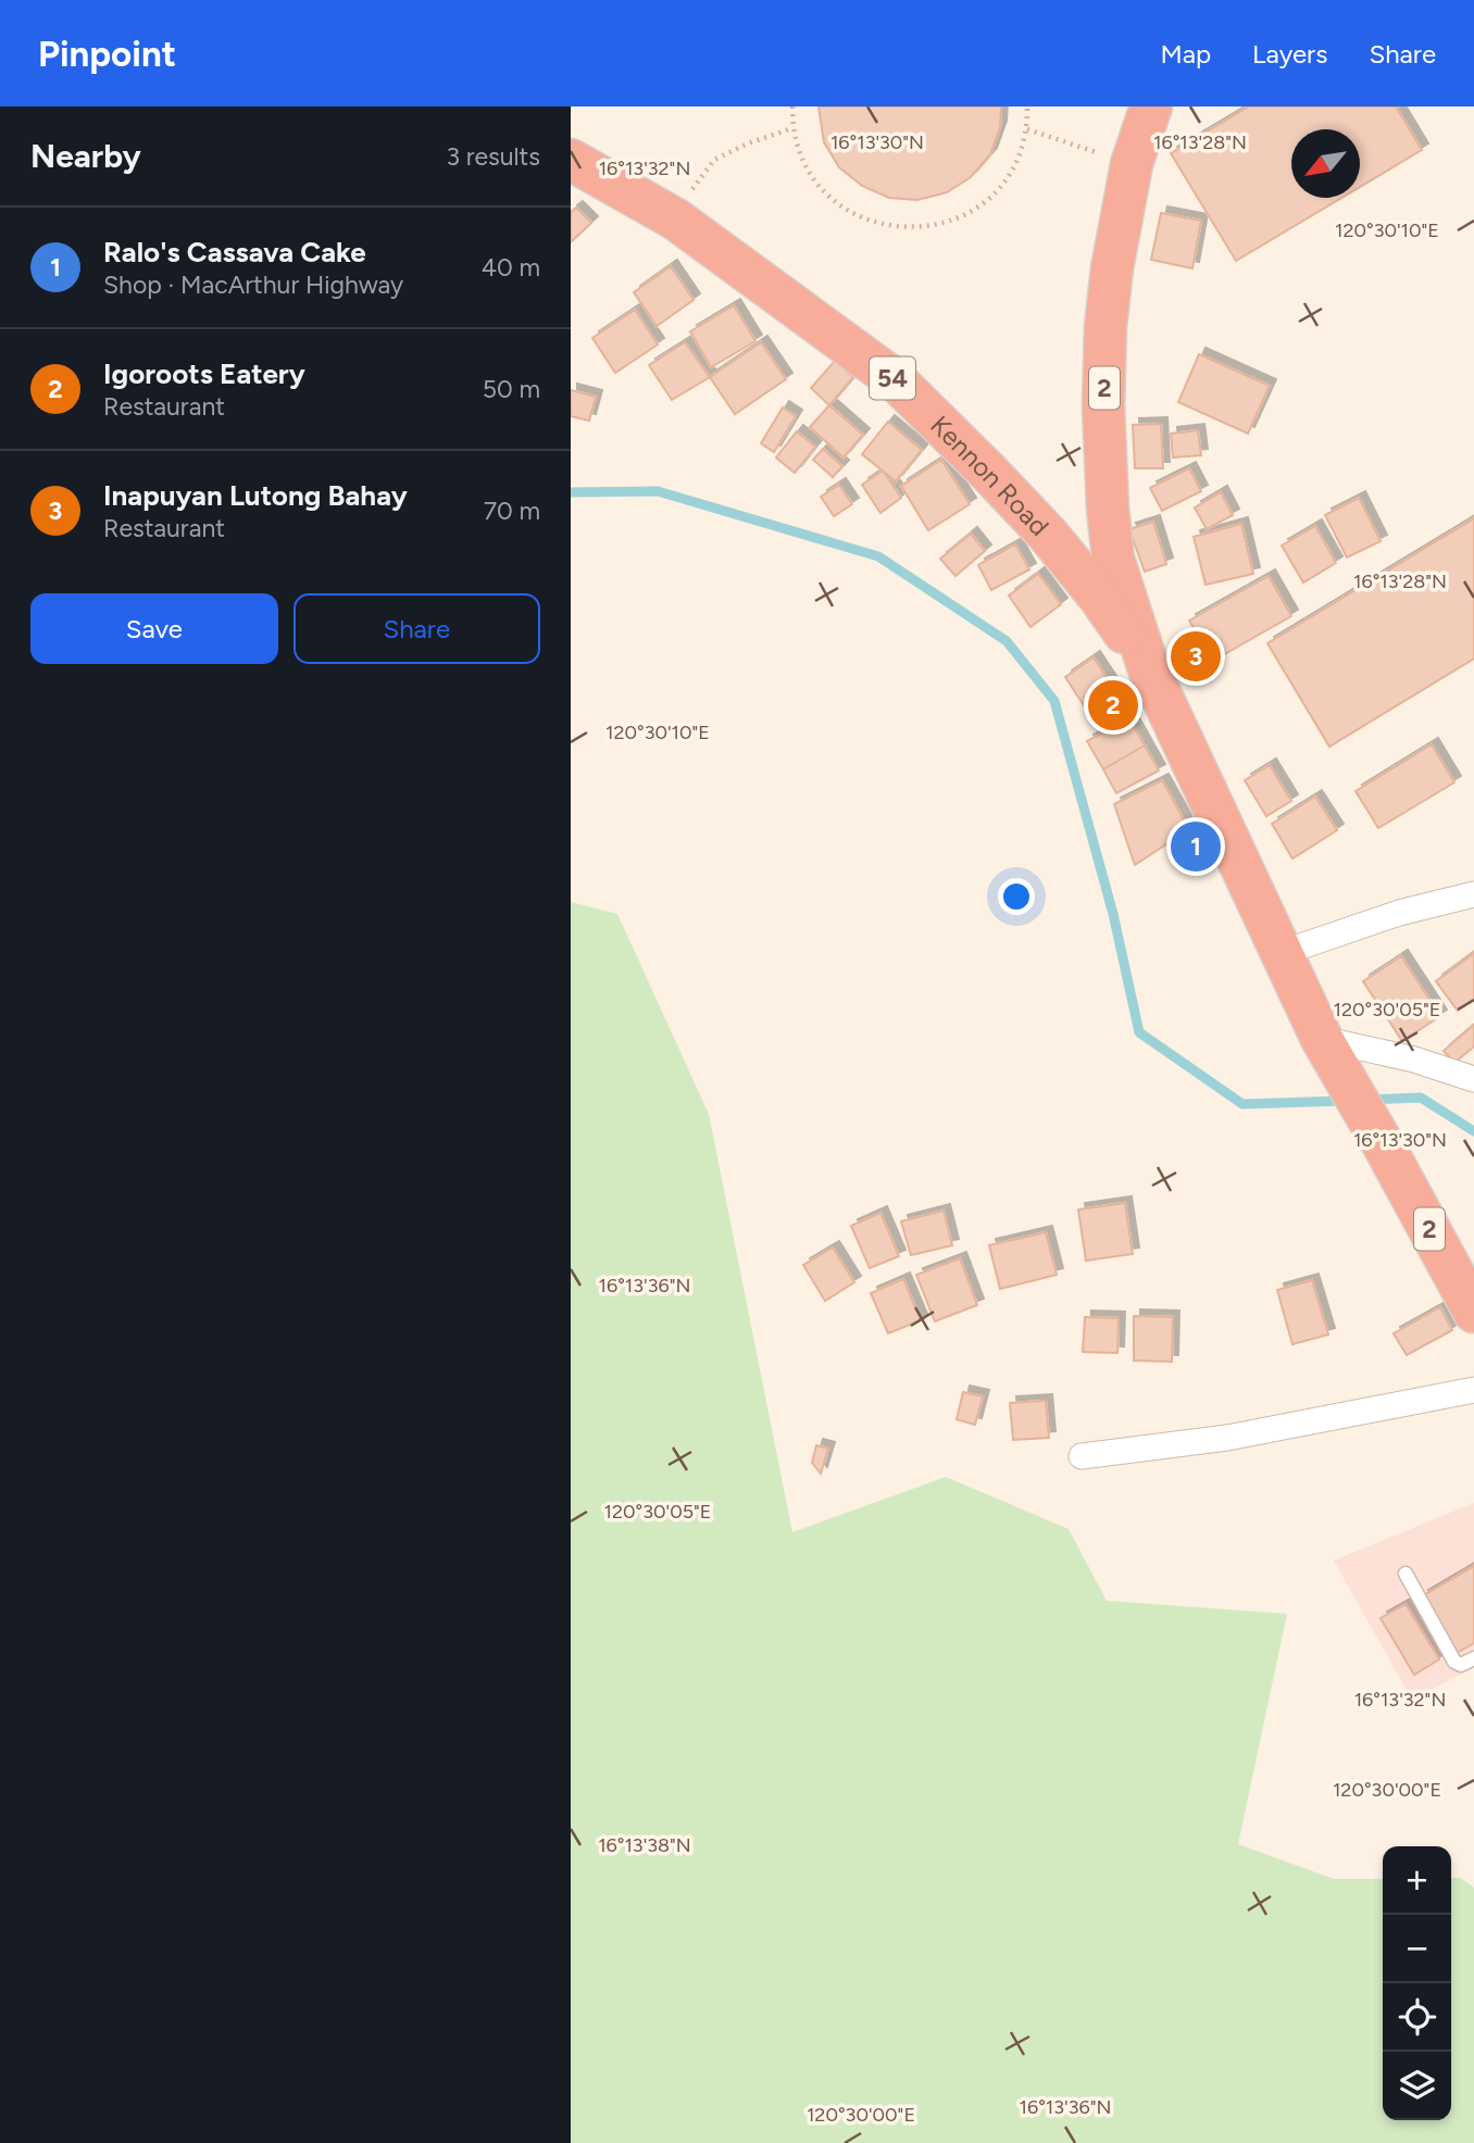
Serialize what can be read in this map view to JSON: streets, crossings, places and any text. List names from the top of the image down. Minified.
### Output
{"streets":{"highway":["54","2","Kennon Road"]},"crossings":[["2","Kennon Road"]],"north":"bottom left","page":{"header":"Pinpoint","nav":["Map","Layers","Share"],"heading":["Nearby","3 results"],"list":[{"mark":"1","name":"Ralo's Cassava Cake","note":"Shop · MacArthur Highway","value":"40 m"},{"mark":"2","name":"Igoroots Eatery","note":"Restaurant","value":"50 m"},{"mark":"3","name":"Inapuyan Lutong Bahay","note":"Restaurant","value":"70 m"}],"buttons":["Save","Share"],"pins":["3","2","1"],"map_buttons":["+","−"]},"coordinates":["16°13'30\"N","16°13'28\"N","16°13'32\"N","120°30'10\"E","120°30'05\"E","16°13'36\"N","120°30'00\"E","16°13'38\"N"]}
